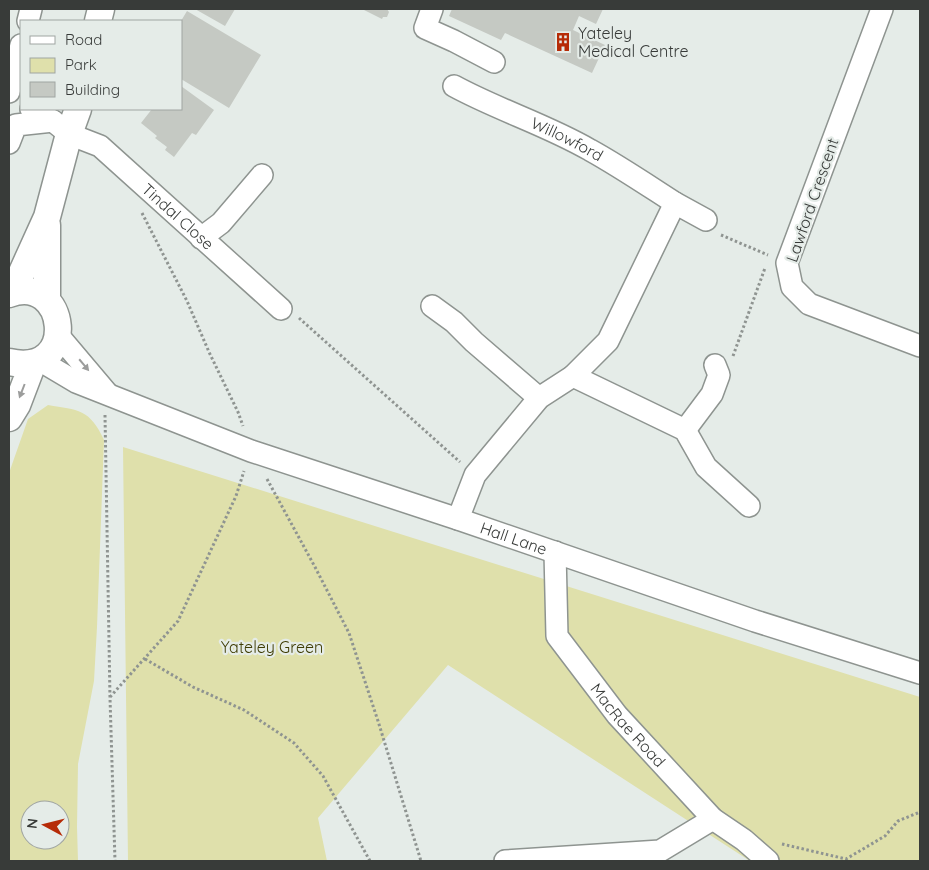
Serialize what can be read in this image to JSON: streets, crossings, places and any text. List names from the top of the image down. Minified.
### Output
{"streets":{"street":["Willowford","Lawford Crescent","Tindal Close","Hall Lane","MacRae Road"]},"crossings":[["Hall Lane","MacRae Road"]],"parks":["Yateley Green"],"places":{"building":["Yateley Medical Centre"]},"legend":["Road","Park","Building"],"north":"left"}
